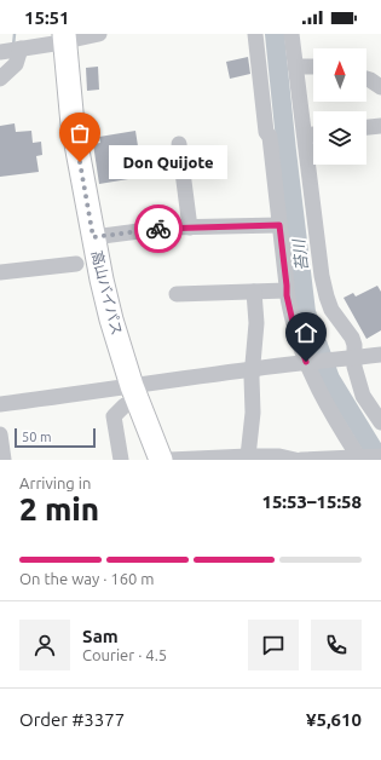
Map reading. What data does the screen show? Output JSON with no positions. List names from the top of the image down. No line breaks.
{"streets":{"highway":["高山バイパス"]},"water":["苔川"],"places":["Don Quijote"],"scale_bar":"50 m","north":"top","page":{"status":"15:51","bubble":"Don Quijote","scale":"50 m","heading":["2 min","Arriving in","15:53–15:58"],"panel":["Sam","Courier · 4.5","Order #3377","¥5,610"],"bar":"On the way · 160 m"}}
